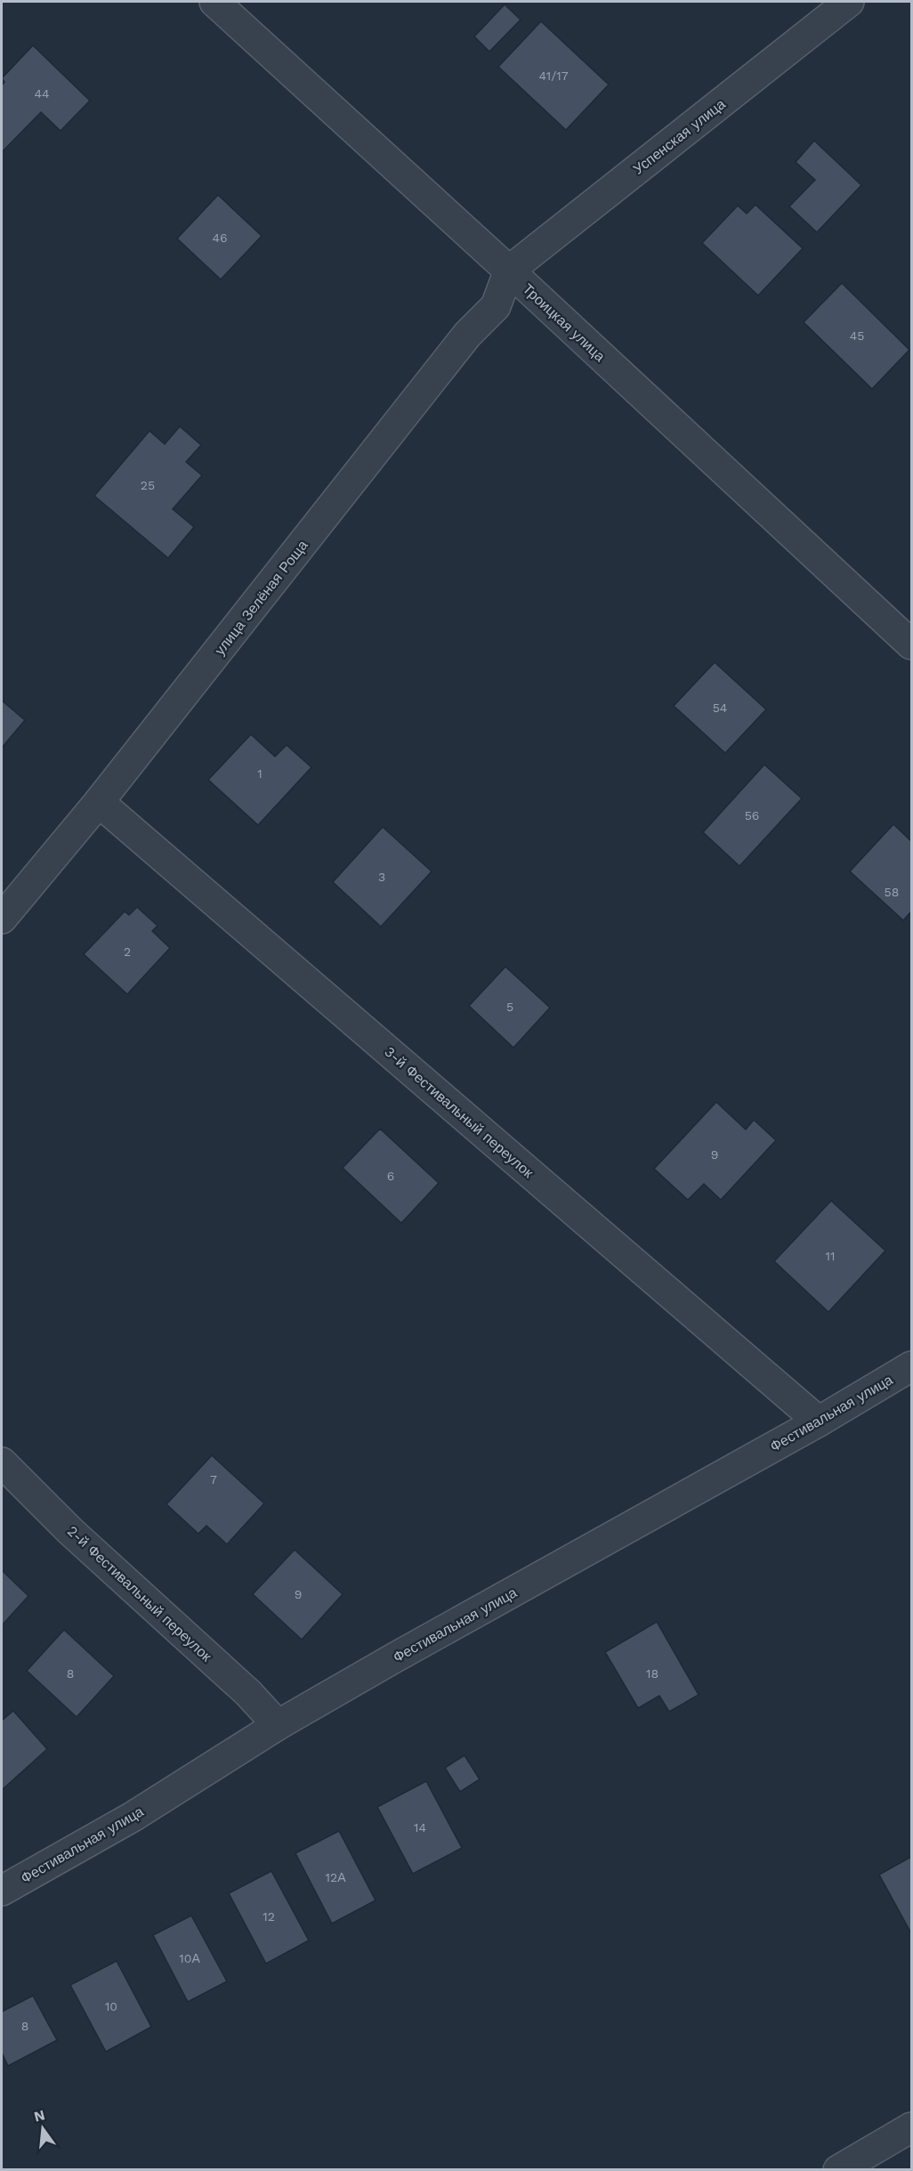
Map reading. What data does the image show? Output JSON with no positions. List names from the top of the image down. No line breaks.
{"streets":{"street":["Успенская улица","Троицкая улица","улица Зелёная Роща","3-й Фестивальный переулок","Фестивальная улица","2-й Фестивальный переулок"]},"crossings":[["Успенская улица","Троицкая улица"],["Успенская улица","улица Зелёная Роща"],["Троицкая улица","улица Зелёная Роща"],["улица Зелёная Роща","3-й Фестивальный переулок"],["3-й Фестивальный переулок","Фестивальная улица"],["Фестивальная улица","2-й Фестивальный переулок"]],"house_numbers":["41/17","44","46","45","25","54","1","56","3","58","2","5","9","6","11","7","9","8","18","14","12А","12","10А","10","8"],"north":"top"}
